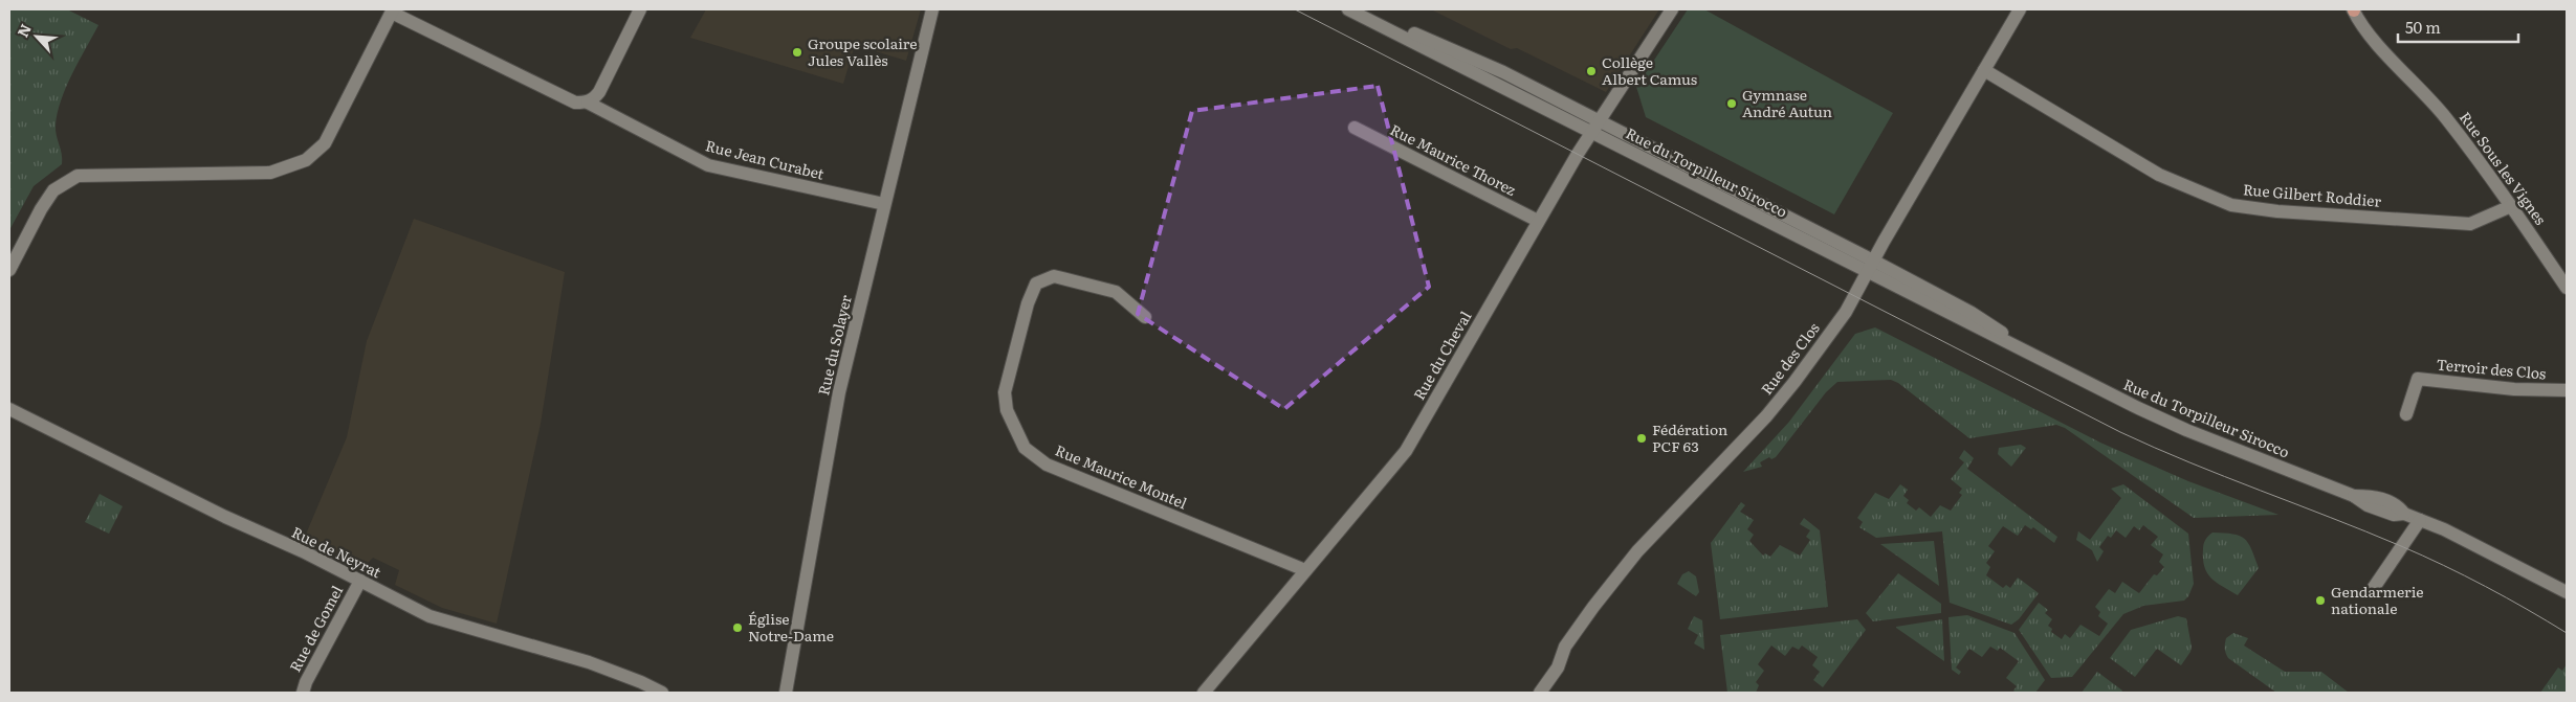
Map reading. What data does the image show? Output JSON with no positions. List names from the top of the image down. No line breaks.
{"streets":{"street":["Rue Jean Curabet","Rue Maurice Thorez","Rue Sous les Vignes","Rue du Torpilleur Sirocco","Rue Gilbert Roddier","Rue du Solayer","Rue du Cheval","Rue des Clos","Terroir des Clos","Rue Maurice Montel","Rue de Neyrat","Rue de Gomel"]},"crossings":[["Rue Jean Curabet","Rue du Solayer"],["Rue Maurice Thorez","Rue du Cheval"],["Rue Sous les Vignes","Rue Gilbert Roddier"],["Rue du Torpilleur Sirocco","Rue du Cheval"],["Rue du Torpilleur Sirocco","Rue des Clos"],["Rue Gilbert Roddier","Rue des Clos"],["Rue du Cheval","Rue Maurice Montel"],["Rue de Neyrat","Rue de Gomel"]],"places":["Groupe scolaire Jules Vallès","Collège Albert Camus","Gymnase André Autun","Fédération PCF 63","Gendarmerie nationale","Église Notre-Dame"],"scale_bar":"50 m","north":"top left"}
